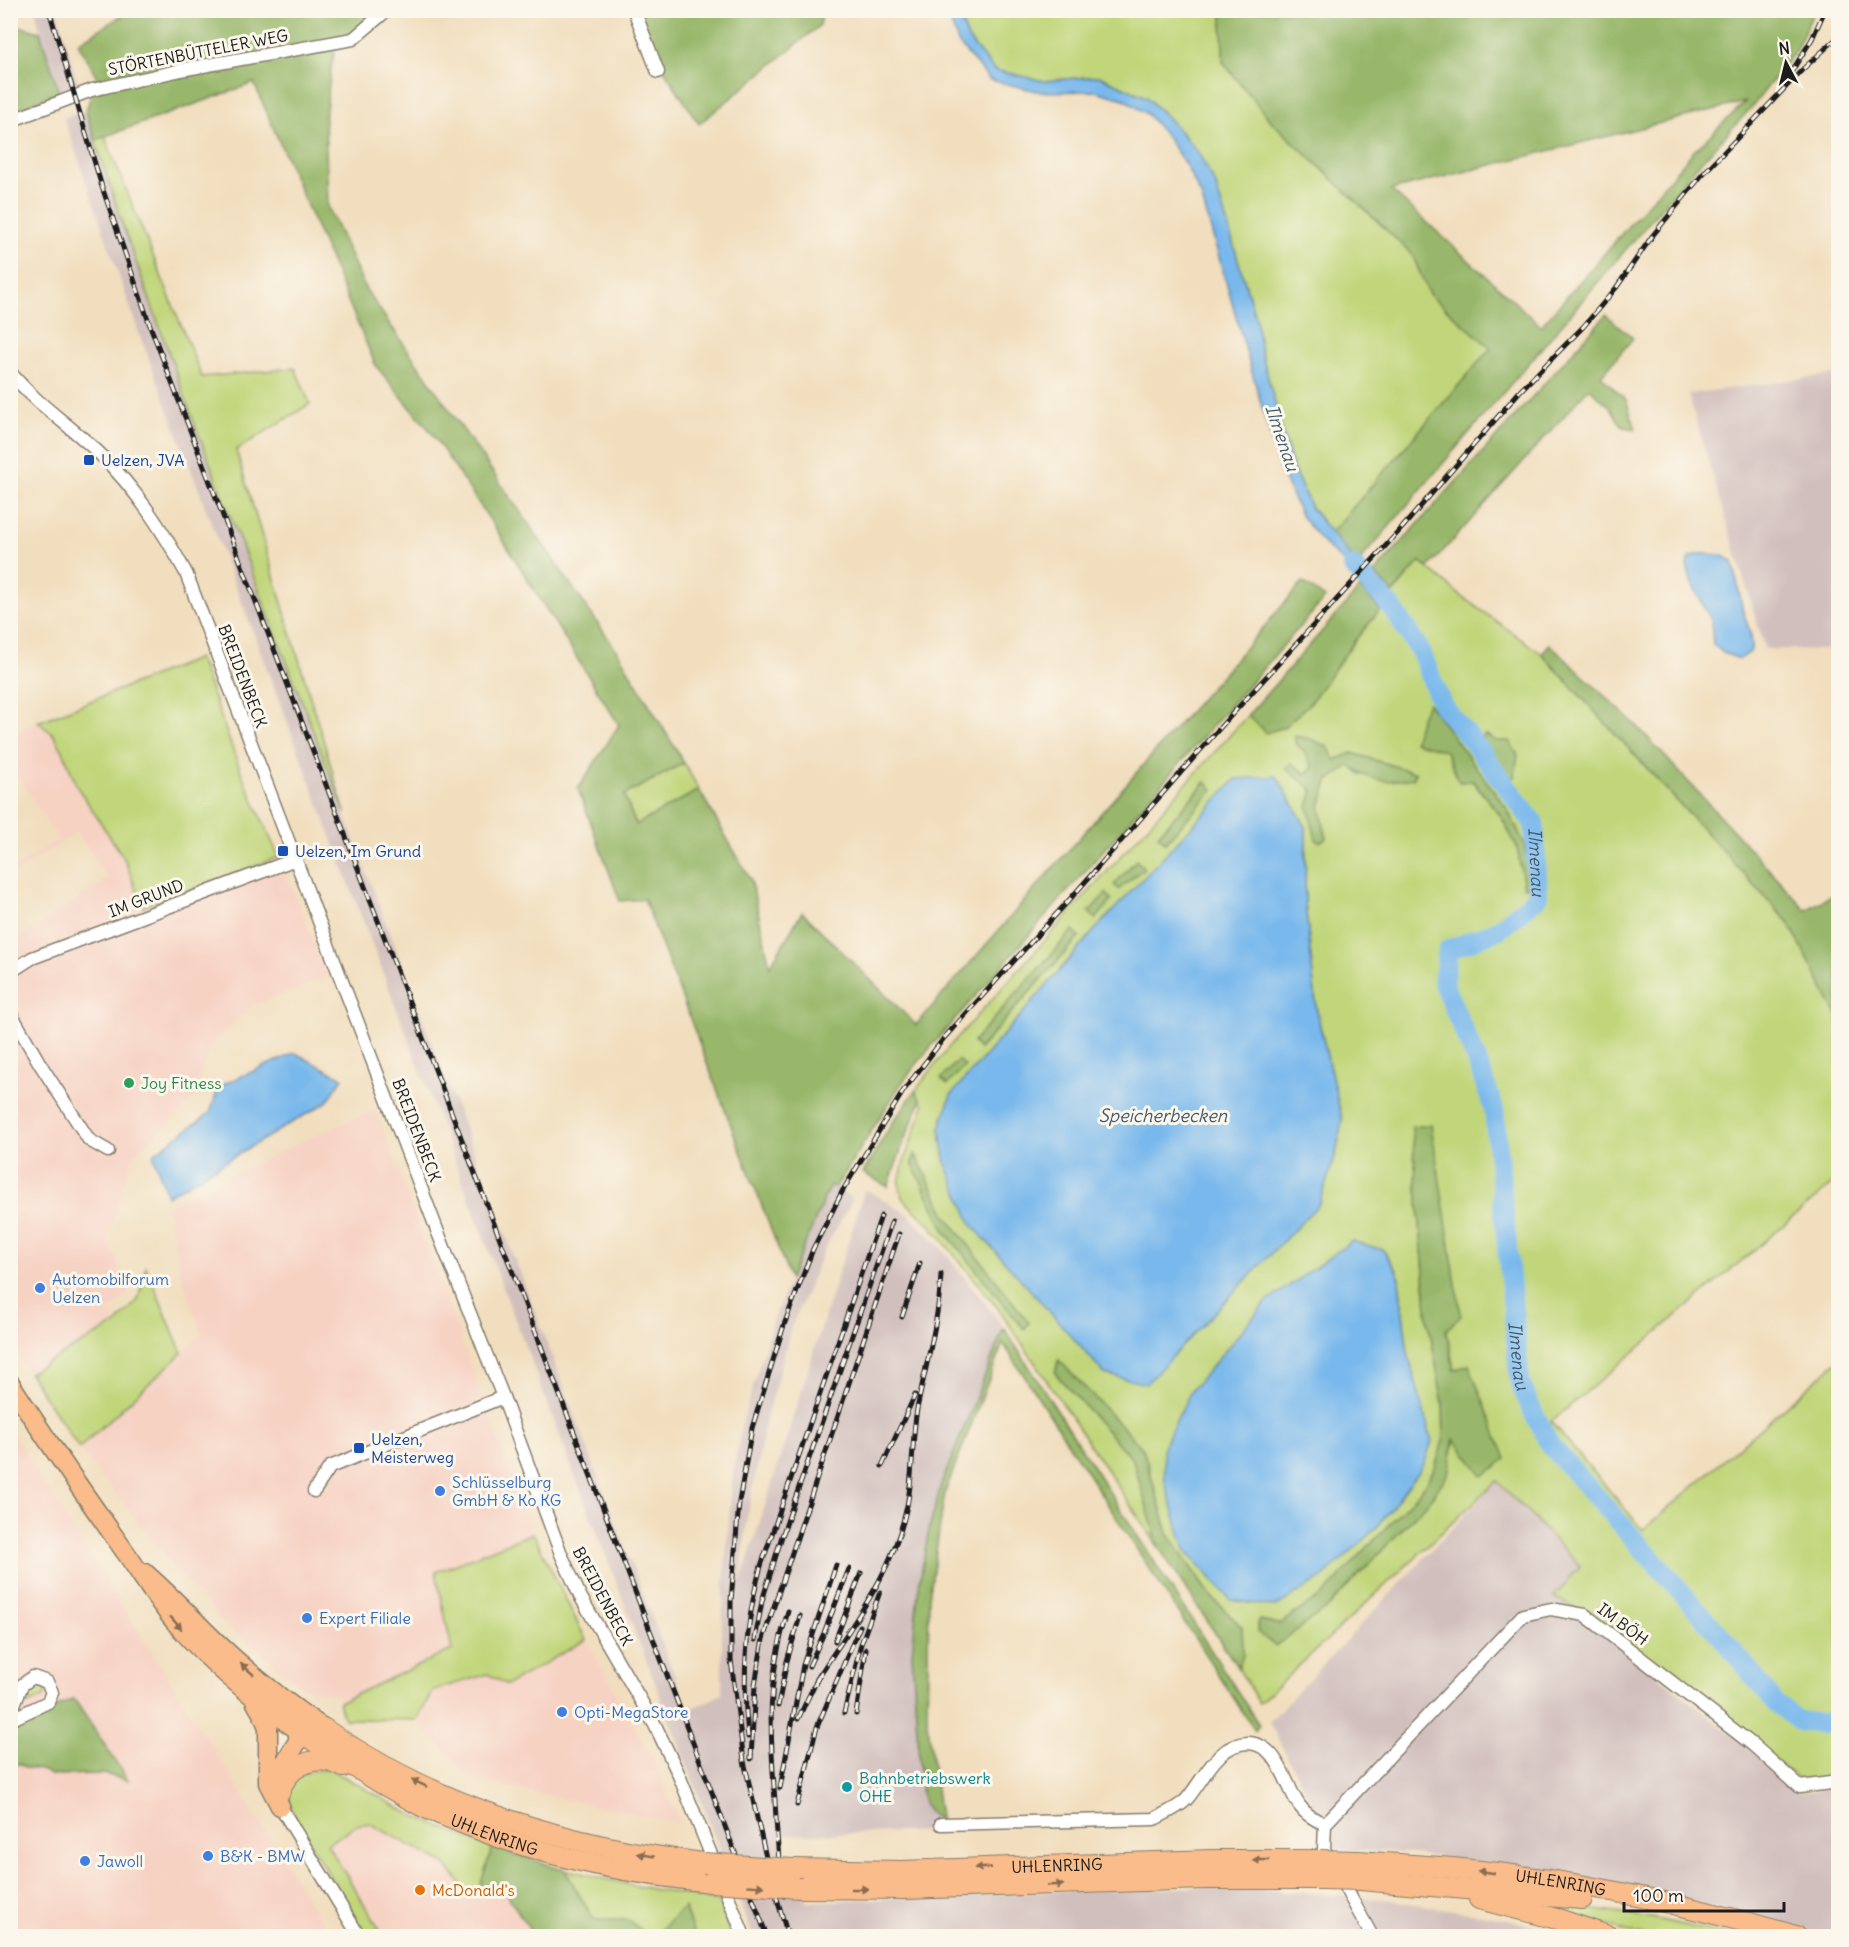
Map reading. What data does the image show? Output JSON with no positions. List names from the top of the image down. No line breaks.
{"streets":{"highway":["UHLENRING"],"street":["STÖRTENBÜTTELER WEG","BREIDENBECK","IM GRUND","IM BÖH"]},"crossings":[["BREIDENBECK","IM GRUND"]],"water":["Ilmenau","Speicherbecken"],"places":{"transit":["Uelzen, JVA","Uelzen, Im Grund","Uelzen, Meisterweg"],"other":["Joy Fitness","Automobilforum Uelzen","Schlüsselburg GmbH & Ko KG","Expert Filiale","Opti-MegaStore","Bahnbetriebswerk OHE","B&K - BMW","Jawoll","McDonald's"]},"scale_bar":"100 m","north":"top"}
